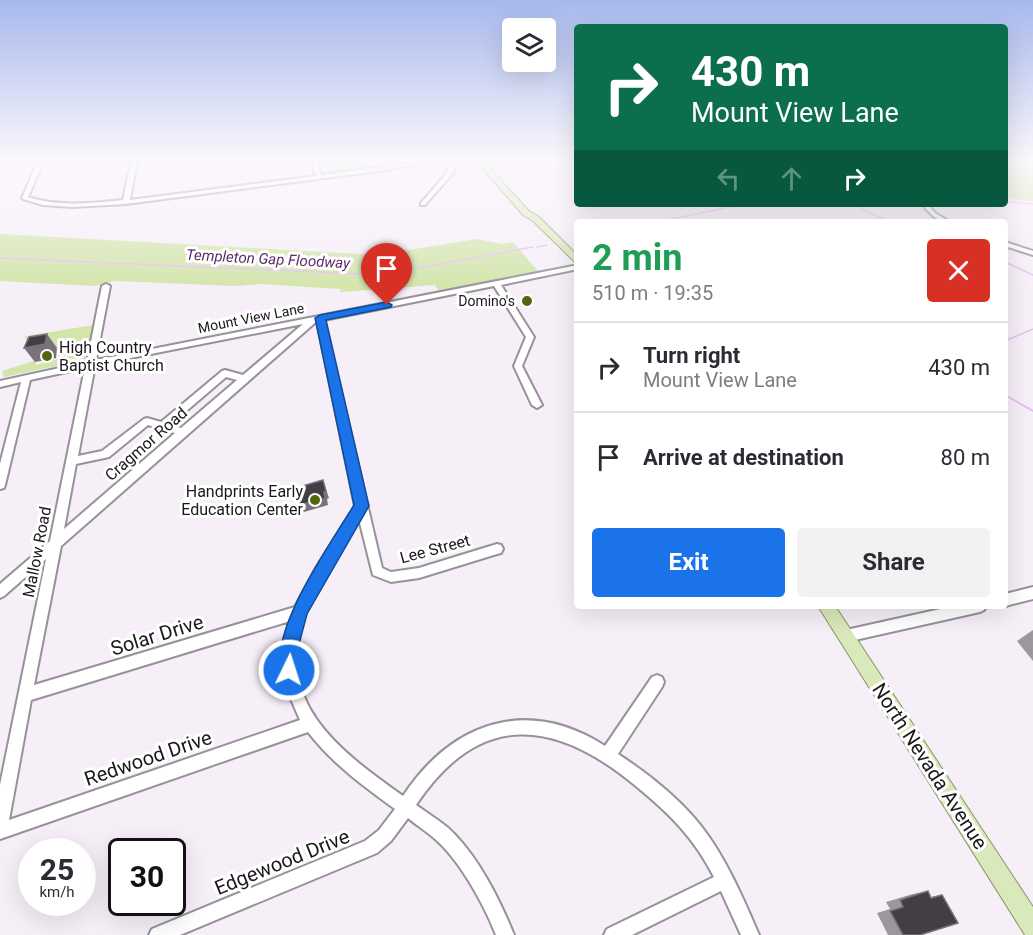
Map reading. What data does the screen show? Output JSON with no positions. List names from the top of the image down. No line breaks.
{"streets":{"main road":["North Nevada Avenue"],"street":["Mount View Lane","Cragmor Road","Lee Street","Mallow Road","Solar Drive","Redwood Drive","Edgewood Drive"]},"crossings":[["Mount View Lane","Cragmor Road"],["Mount View Lane","Mallow Road"],["Cragmor Road","Mallow Road"],["Mallow Road","Solar Drive"]],"water":["Templeton Gap Floodway"],"places":["Domino's","High Country Baptist Church","Handprints Early Education Center"],"page":{"turn":["430 m","Mount View Lane"],"heading":["2 min","510 m · 19:35"],"list":[{"name":"Turn right","note":"Mount View Lane","value":"430 m"},{"name":"Arrive at destination","value":"80 m"}],"buttons":["Exit","Share"],"speed":"25 km/h","limit":"30"}}
